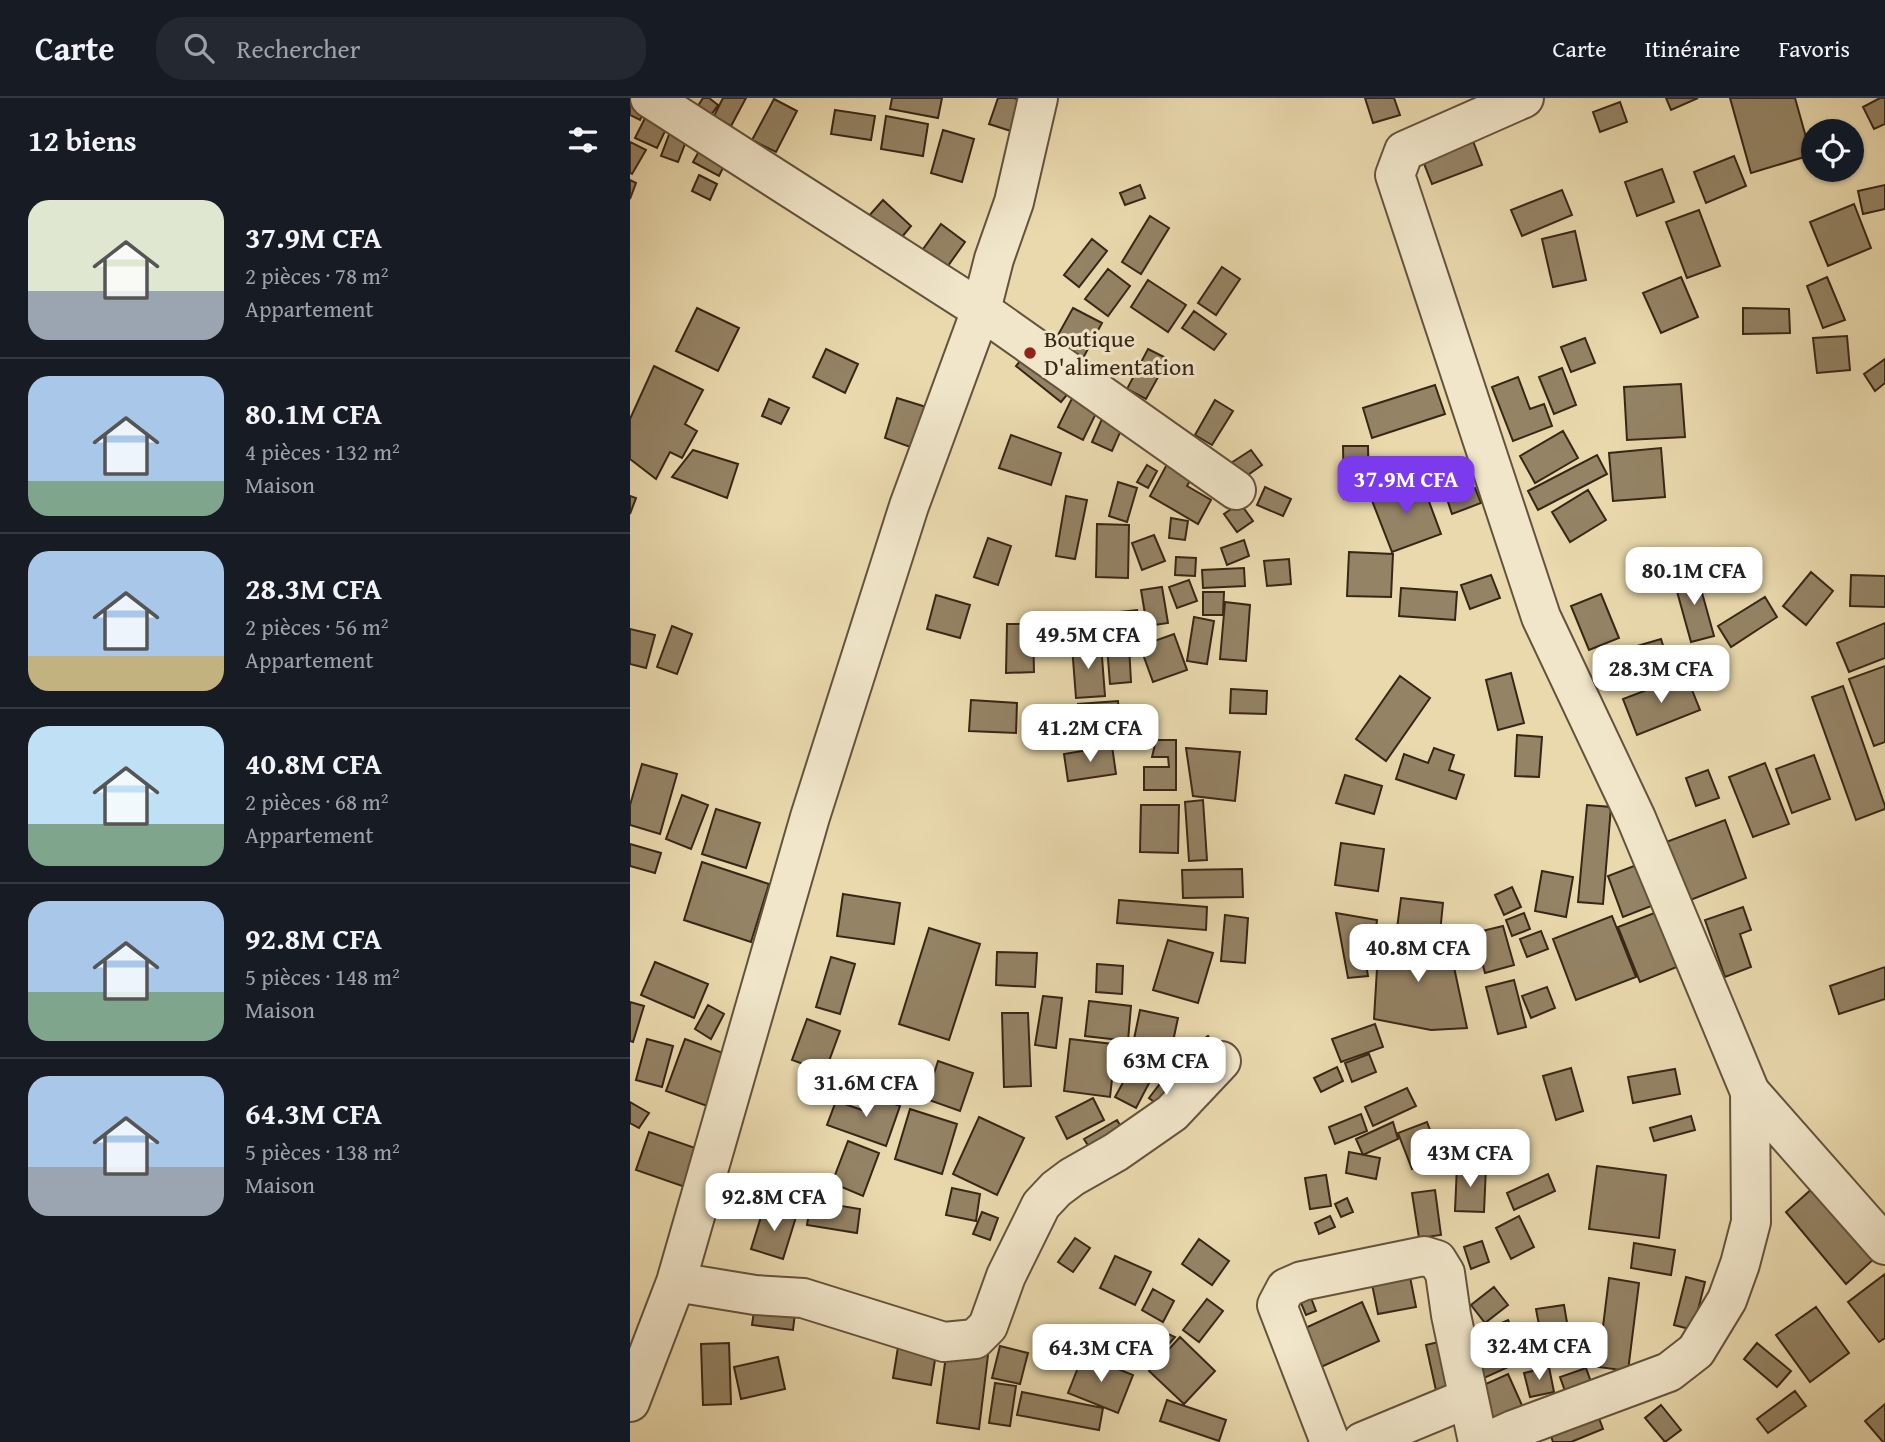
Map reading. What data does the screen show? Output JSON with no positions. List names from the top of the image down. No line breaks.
{"places":["Boutique D'alimentation"],"page":{"header":"Carte","search":"Rechercher","nav":["Carte","Itinéraire","Favoris"],"heading":"12 biens","list":[{"name":"37.9M CFA","note":"2 pièces · 78 m² · Appartement"},{"name":"80.1M CFA","note":"4 pièces · 132 m² · Maison"},{"name":"28.3M CFA","note":"2 pièces · 56 m² · Appartement"},{"name":"40.8M CFA","note":"2 pièces · 68 m² · Appartement"},{"name":"92.8M CFA","note":"5 pièces · 148 m² · Maison"},{"name":"64.3M CFA","note":"5 pièces · 138 m² · Maison"}],"price":["37.9M CFA","80.1M CFA","49.5M CFA","28.3M CFA","41.2M CFA","40.8M CFA","63M CFA","31.6M CFA","43M CFA","92.8M CFA","32.4M CFA","64.3M CFA"]}}
